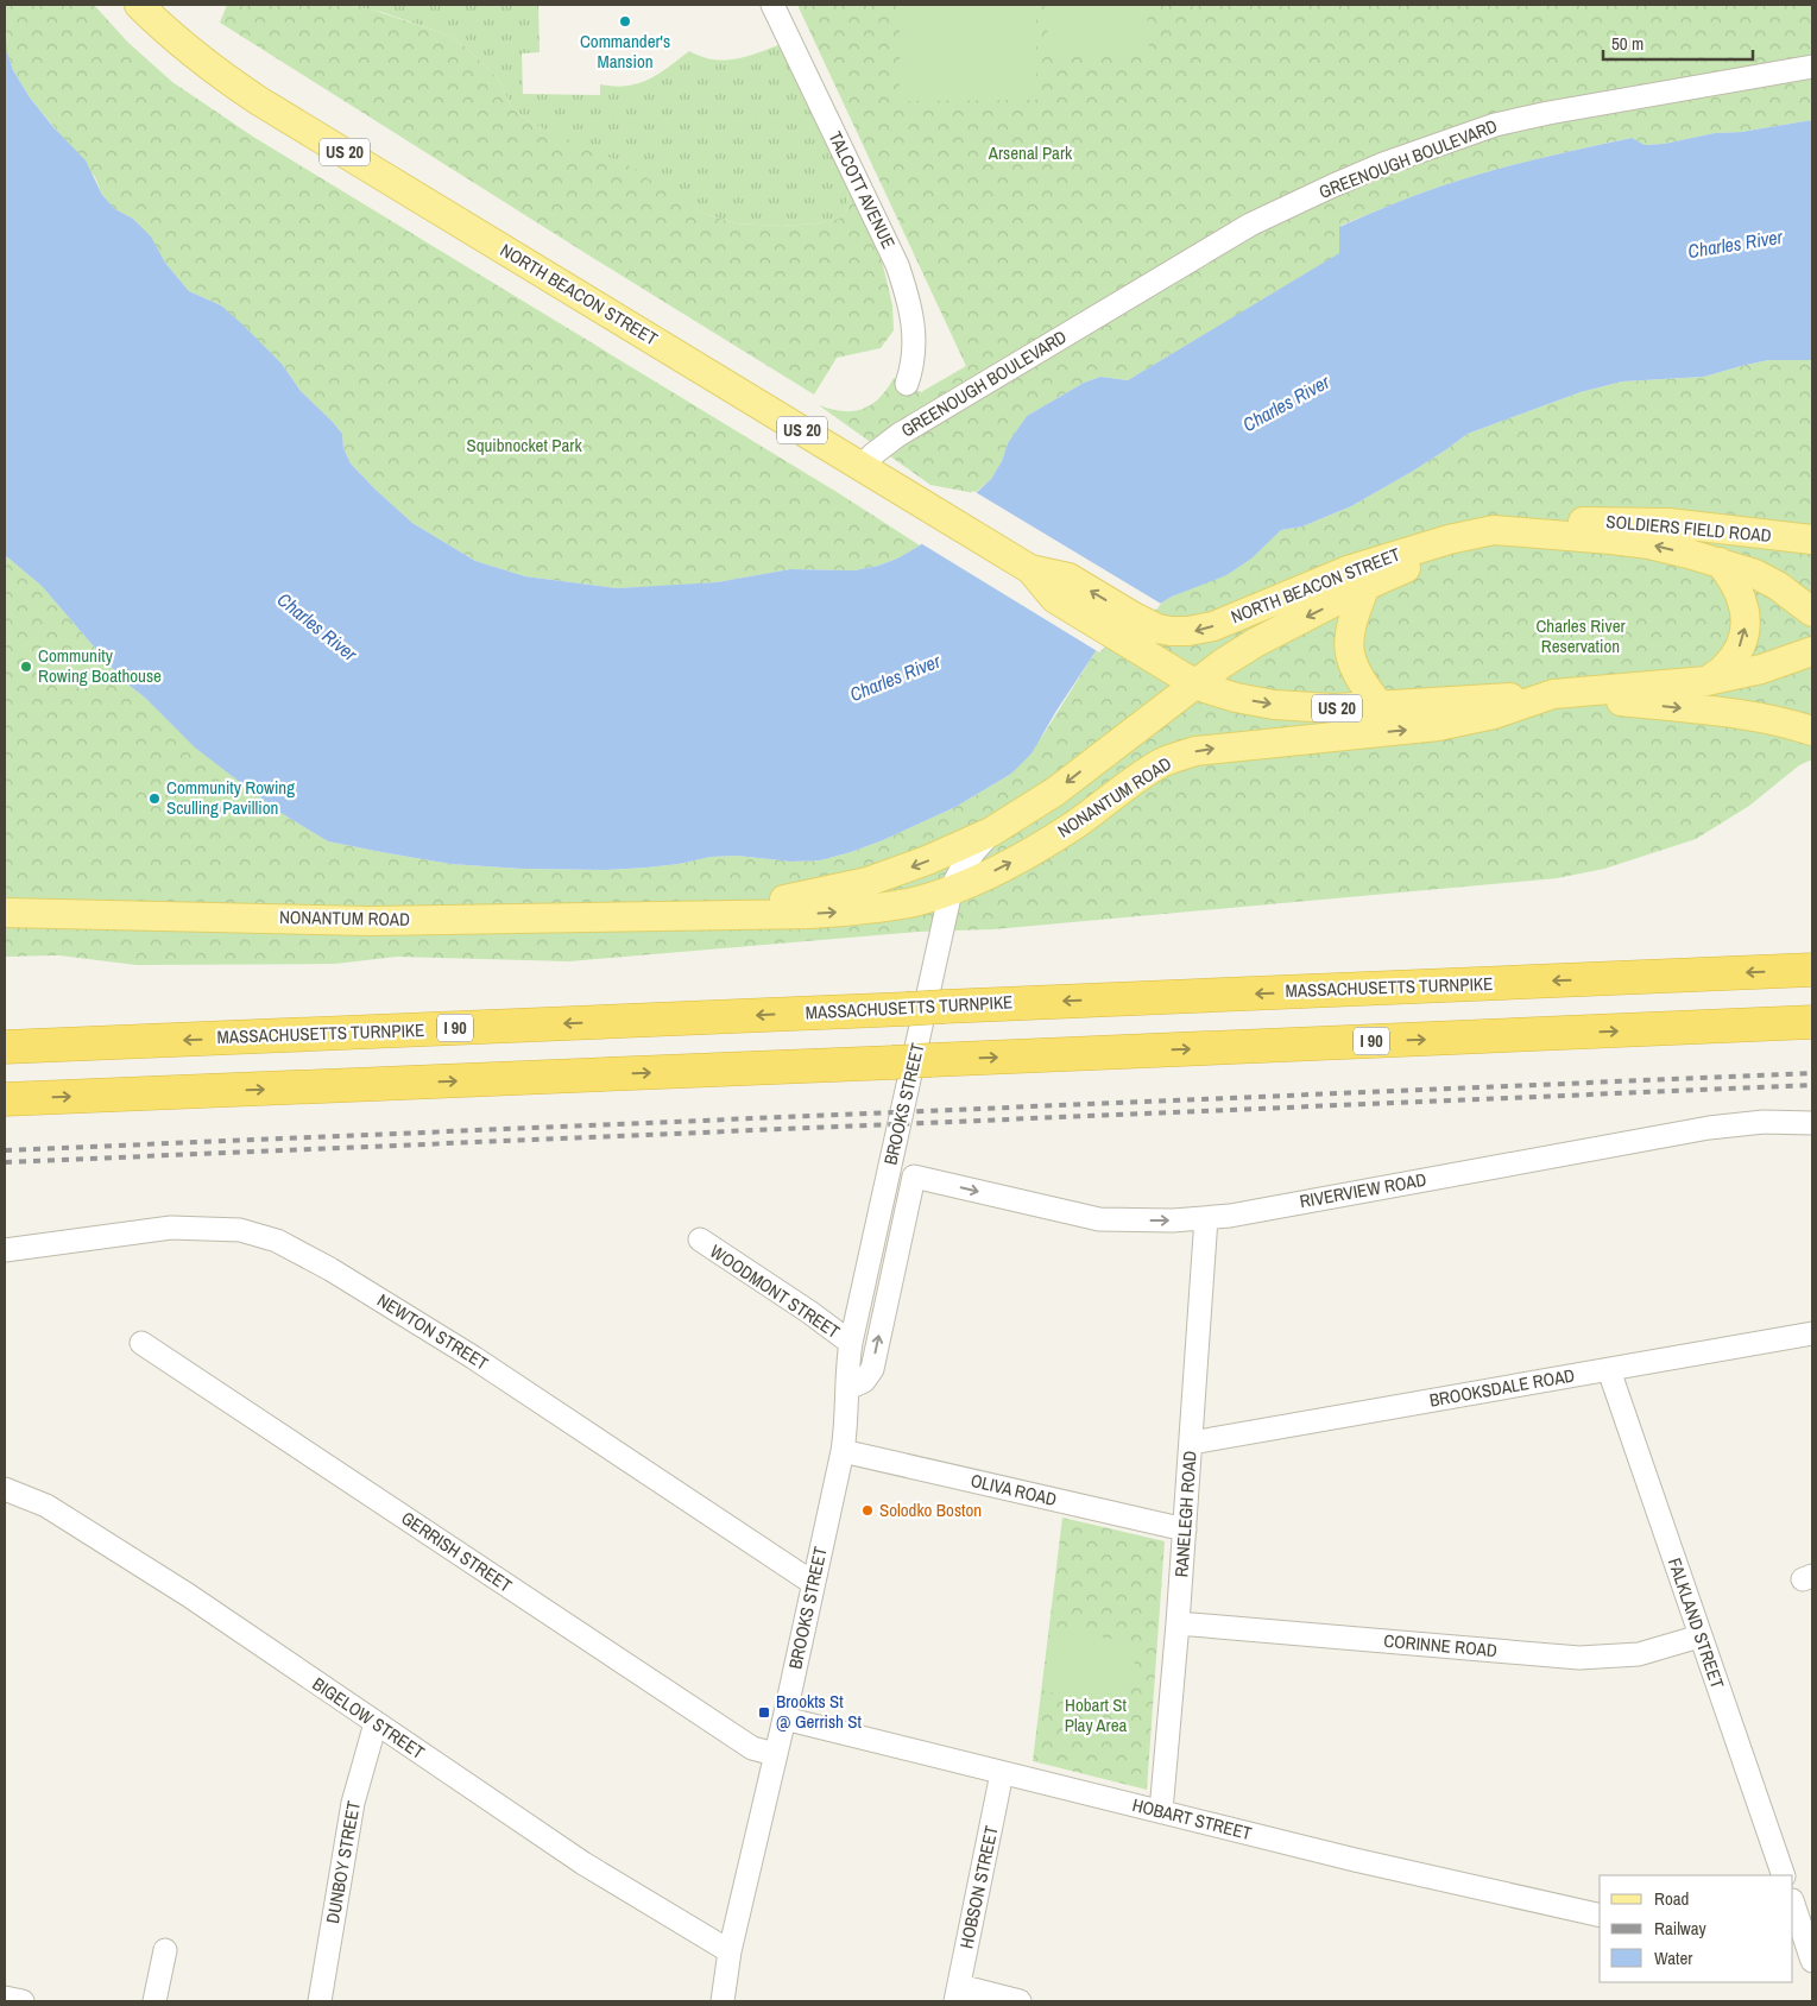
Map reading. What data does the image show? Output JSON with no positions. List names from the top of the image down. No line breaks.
{"streets":{"highway":["MASSACHUSETTS TURNPIKE","I 90"],"main road":["US 20","NORTH BEACON STREET","SOLDIERS FIELD ROAD","NONANTUM ROAD"],"street":["GREENOUGH BOULEVARD","TALCOTT AVENUE","BROOKS STREET","RIVERVIEW ROAD","WOODMONT STREET","NEWTON STREET","BROOKSDALE ROAD","OLIVA ROAD","RANELEGH ROAD","GERRISH STREET","FALKLAND STREET","CORINNE ROAD","BIGELOW STREET","HOBART STREET","DUNBOY STREET","HOBSON STREET"]},"crossings":[["GREENOUGH BOULEVARD","NORTH BEACON STREET"],["NORTH BEACON STREET","SOLDIERS FIELD ROAD"],["NORTH BEACON STREET","NONANTUM ROAD"],["SOLDIERS FIELD ROAD","NONANTUM ROAD"],["NONANTUM ROAD","BROOKS STREET"],["BROOKS STREET","RIVERVIEW ROAD"],["BROOKS STREET","WOODMONT STREET"],["BROOKS STREET","NEWTON STREET"],["BROOKS STREET","OLIVA ROAD"],["BROOKS STREET","GERRISH STREET"],["BROOKS STREET","BIGELOW STREET"],["BROOKS STREET","HOBART STREET"],["RIVERVIEW ROAD","RANELEGH ROAD"],["BROOKSDALE ROAD","RANELEGH ROAD"],["BROOKSDALE ROAD","FALKLAND STREET"],["OLIVA ROAD","RANELEGH ROAD"],["RANELEGH ROAD","CORINNE ROAD"],["RANELEGH ROAD","HOBART STREET"],["FALKLAND STREET","CORINNE ROAD"],["BIGELOW STREET","DUNBOY STREET"],["HOBART STREET","HOBSON STREET"]],"water":["Charles River"],"parks":["Arsenal Park","Squibnocket Park","Charles River Reservation","Hobart St Play Area"],"places":{"other":["Commander's Mansion","Community Rowing Boathouse","Community Rowing Sculling Pavillion","Solodko Boston"],"transit":["Brookts St @ Gerrish St"]},"legend":["Road","Railway","Water"],"scale_bar":"50 m"}
